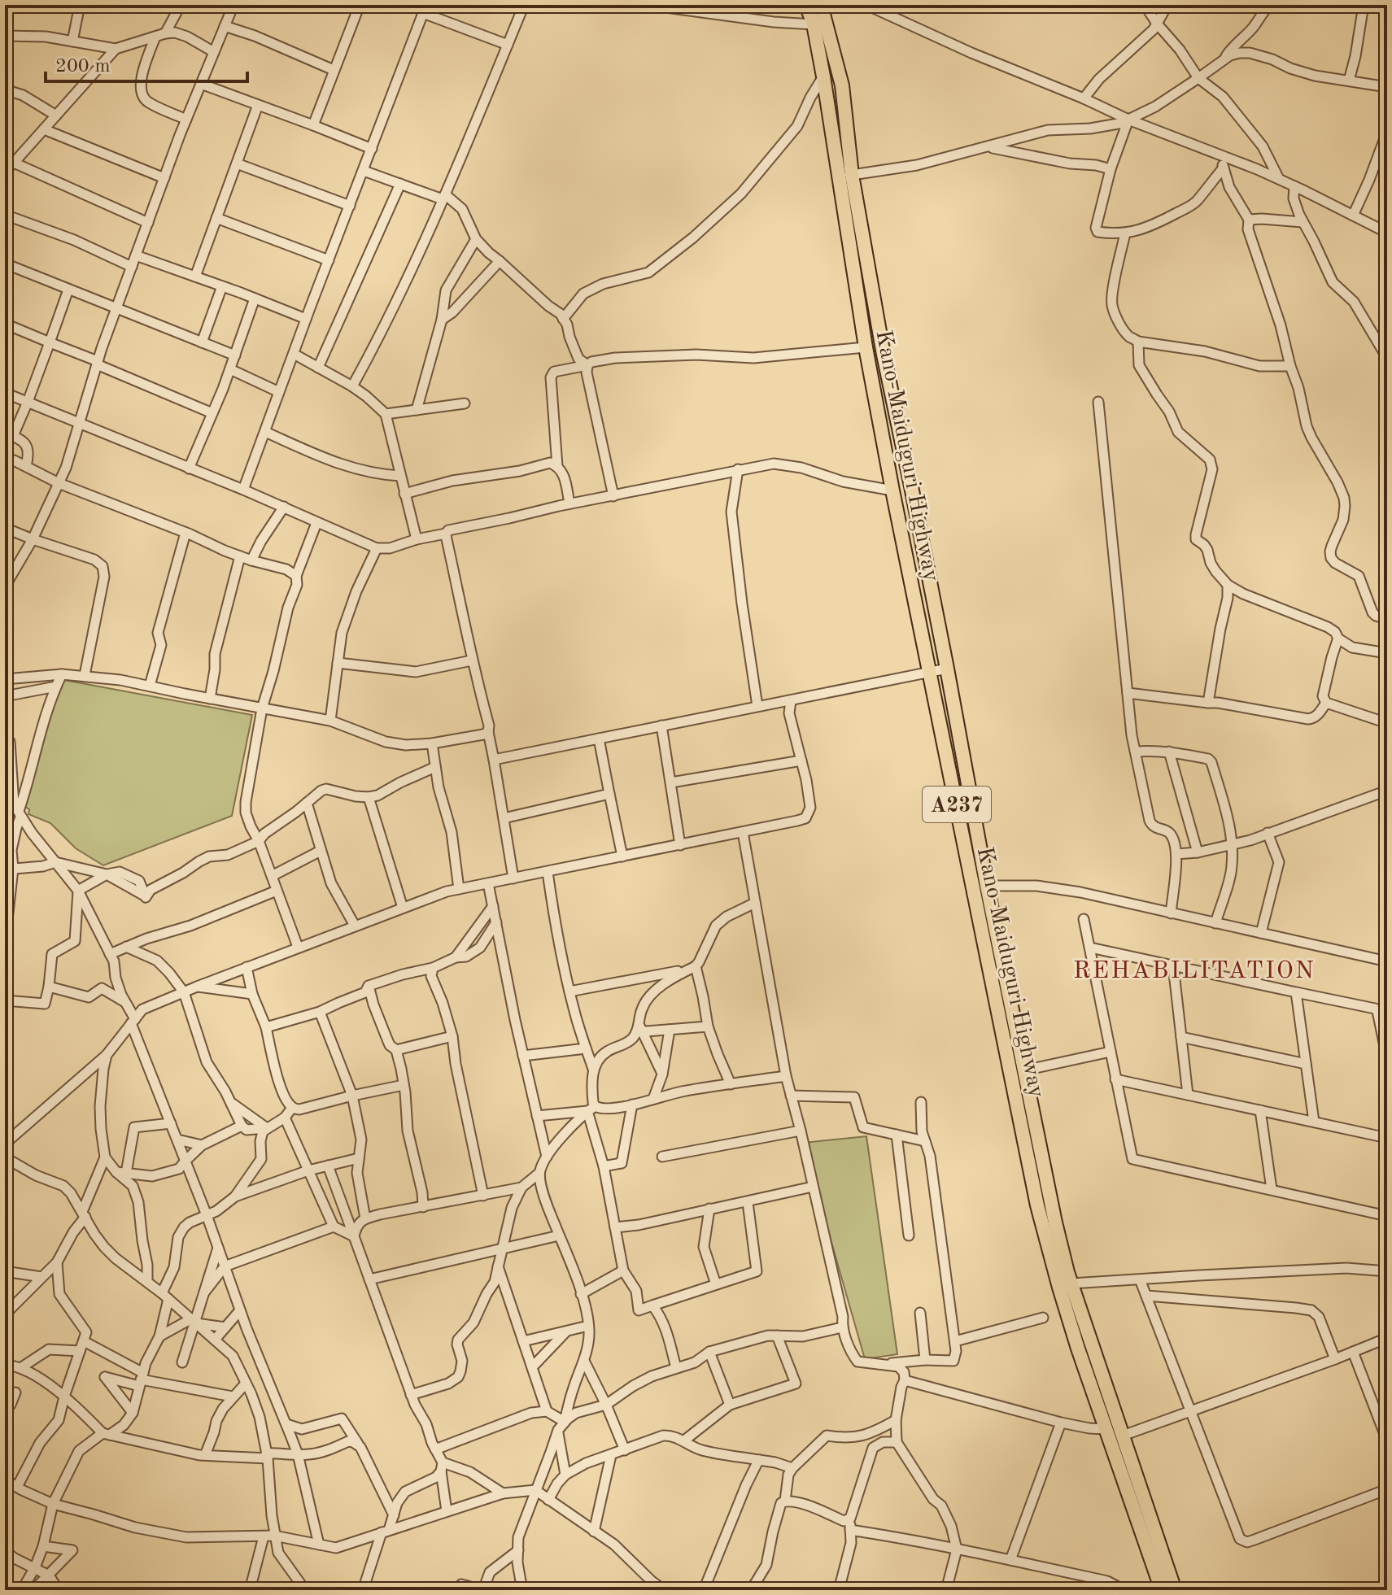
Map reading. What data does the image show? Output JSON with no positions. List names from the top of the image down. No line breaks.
{"streets":{"highway":["Kano-Maiduguri Highway","A237"]},"districts":["REHABILITATION"],"scale_bar":"200 m"}
